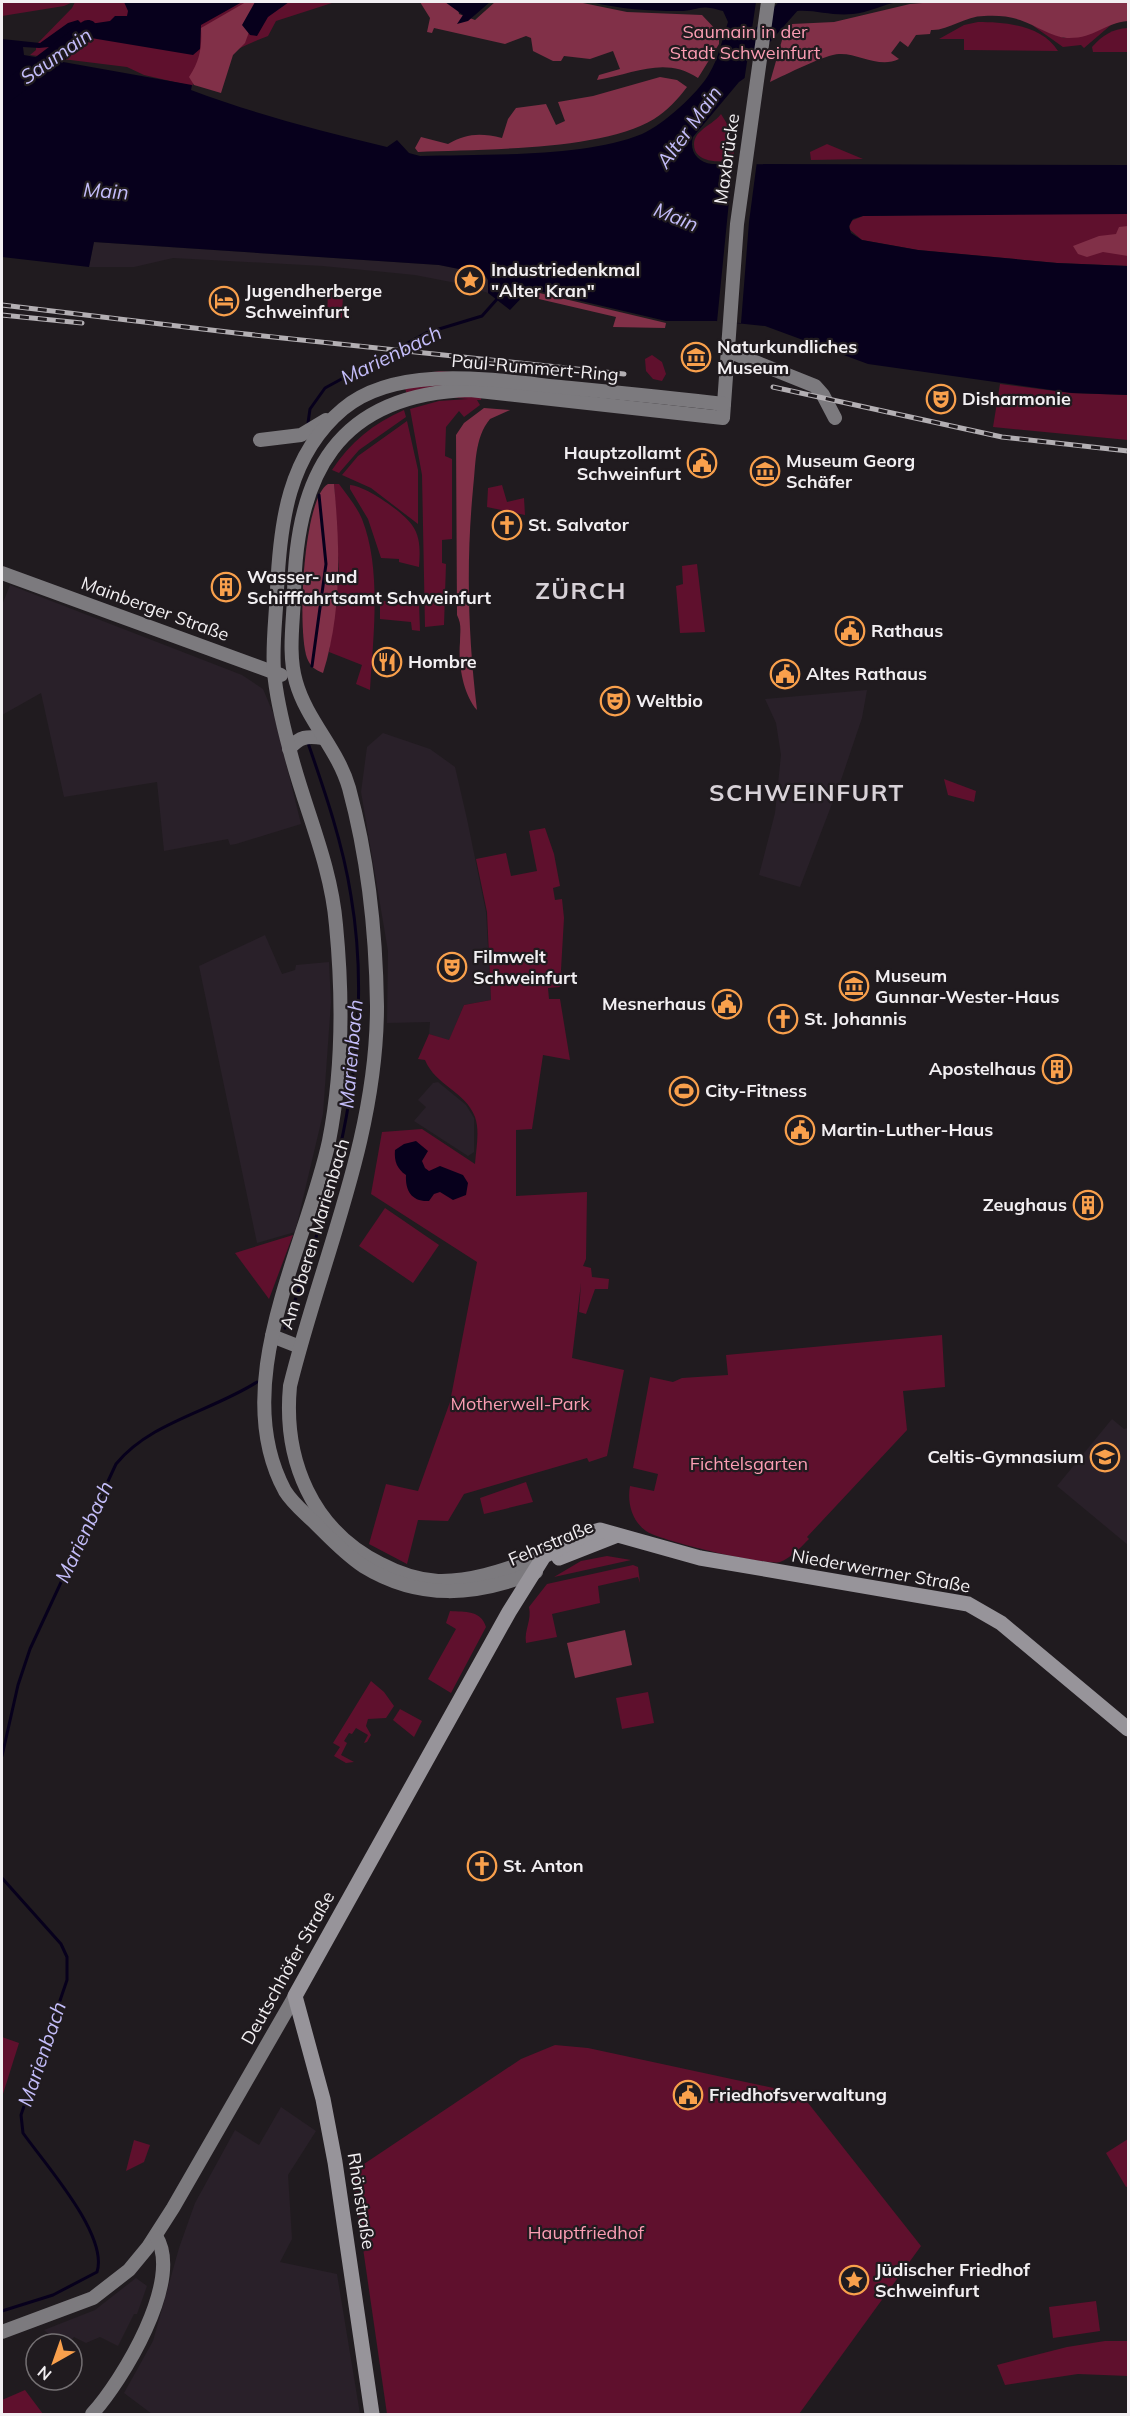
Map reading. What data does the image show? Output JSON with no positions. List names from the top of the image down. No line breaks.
{"streets":{"main road":["Maxbrücke","Paul-Rummert-Ring","Mainberger Straße","Am Oberen Marienbach","Fehrstraße","Niederwerrner Straße","Deutschhöfer Straße","Rhönstraße"]},"crossings":[["Maxbrücke","Paul-Rummert-Ring"],["Paul-Rummert-Ring","Mainberger Straße"],["Paul-Rummert-Ring","Am Oberen Marienbach"],["Mainberger Straße","Am Oberen Marienbach"],["Am Oberen Marienbach","Fehrstraße"],["Fehrstraße","Niederwerrner Straße"],["Fehrstraße","Deutschhöfer Straße"],["Deutschhöfer Straße","Rhönstraße"]],"districts":["ZÜRCH","SCHWEINFURT"],"water":["Saumain","Alter Main","Main","Marienbach"],"parks":["Saumain in der Stadt Schweinfurt","Motherwell-Park","Fichtelsgarten","Hauptfriedhof"],"places":{"place":["Industriedenkmal \"Alter Kran\"","Jüdischer Friedhof Schweinfurt"],"hotel":["Jugendherberge Schweinfurt"],"museum":["Naturkundliches Museum","Museum Georg Schäfer","Museum Gunnar-Wester-Haus"],"theatre":["Disharmonie","Weltbio","Filmwelt Schweinfurt"],"public building":["Hauptzollamt Schweinfurt","Rathaus","Altes Rathaus","Mesnerhaus","Martin-Luther-Haus","Friedhofsverwaltung"],"church":["St. Salvator","St. Johannis","St. Anton"],"building":["Wasser- und Schifffahrtsamt Schweinfurt","Apostelhaus","Zeughaus"],"restaurant":["Hombre"],"sports":["City-Fitness"],"school or university":["Celtis-Gymnasium"]},"north":"bottom left"}
